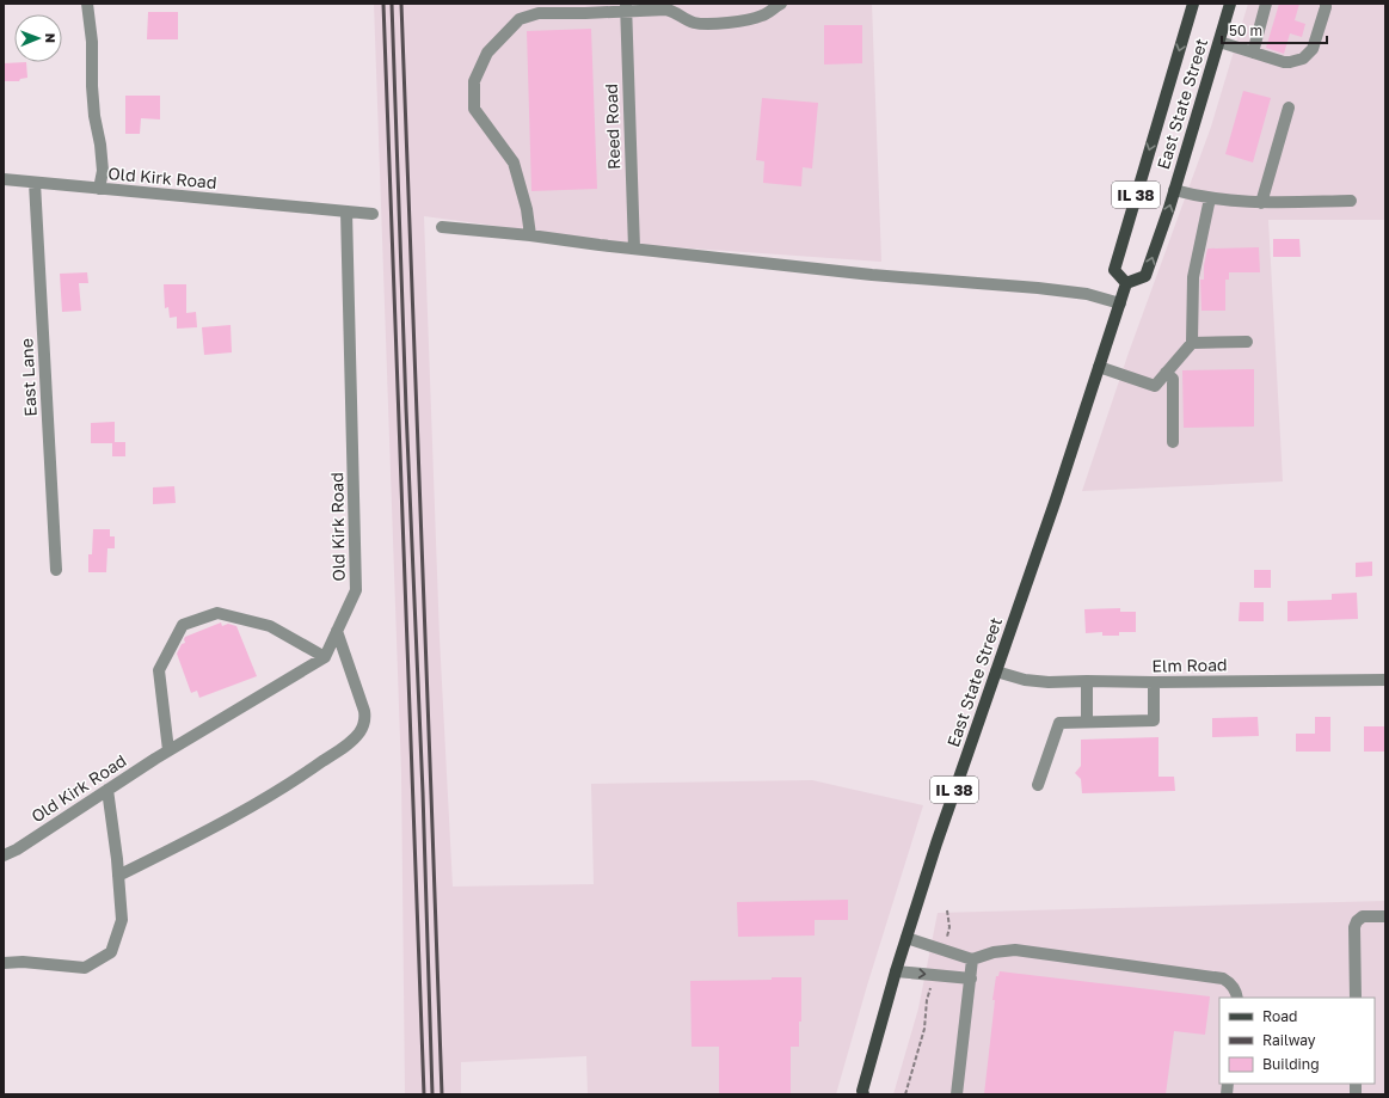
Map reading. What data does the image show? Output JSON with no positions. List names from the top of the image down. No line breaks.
{"streets":{"main road":["East State Street","IL 38"],"street":["Reed Road","Old Kirk Road","East Lane","Elm Road"]},"crossings":[["East State Street","Elm Road"],["Old Kirk Road","East Lane"]],"legend":["Road","Railway","Building"],"scale_bar":"50 m","north":"right"}
